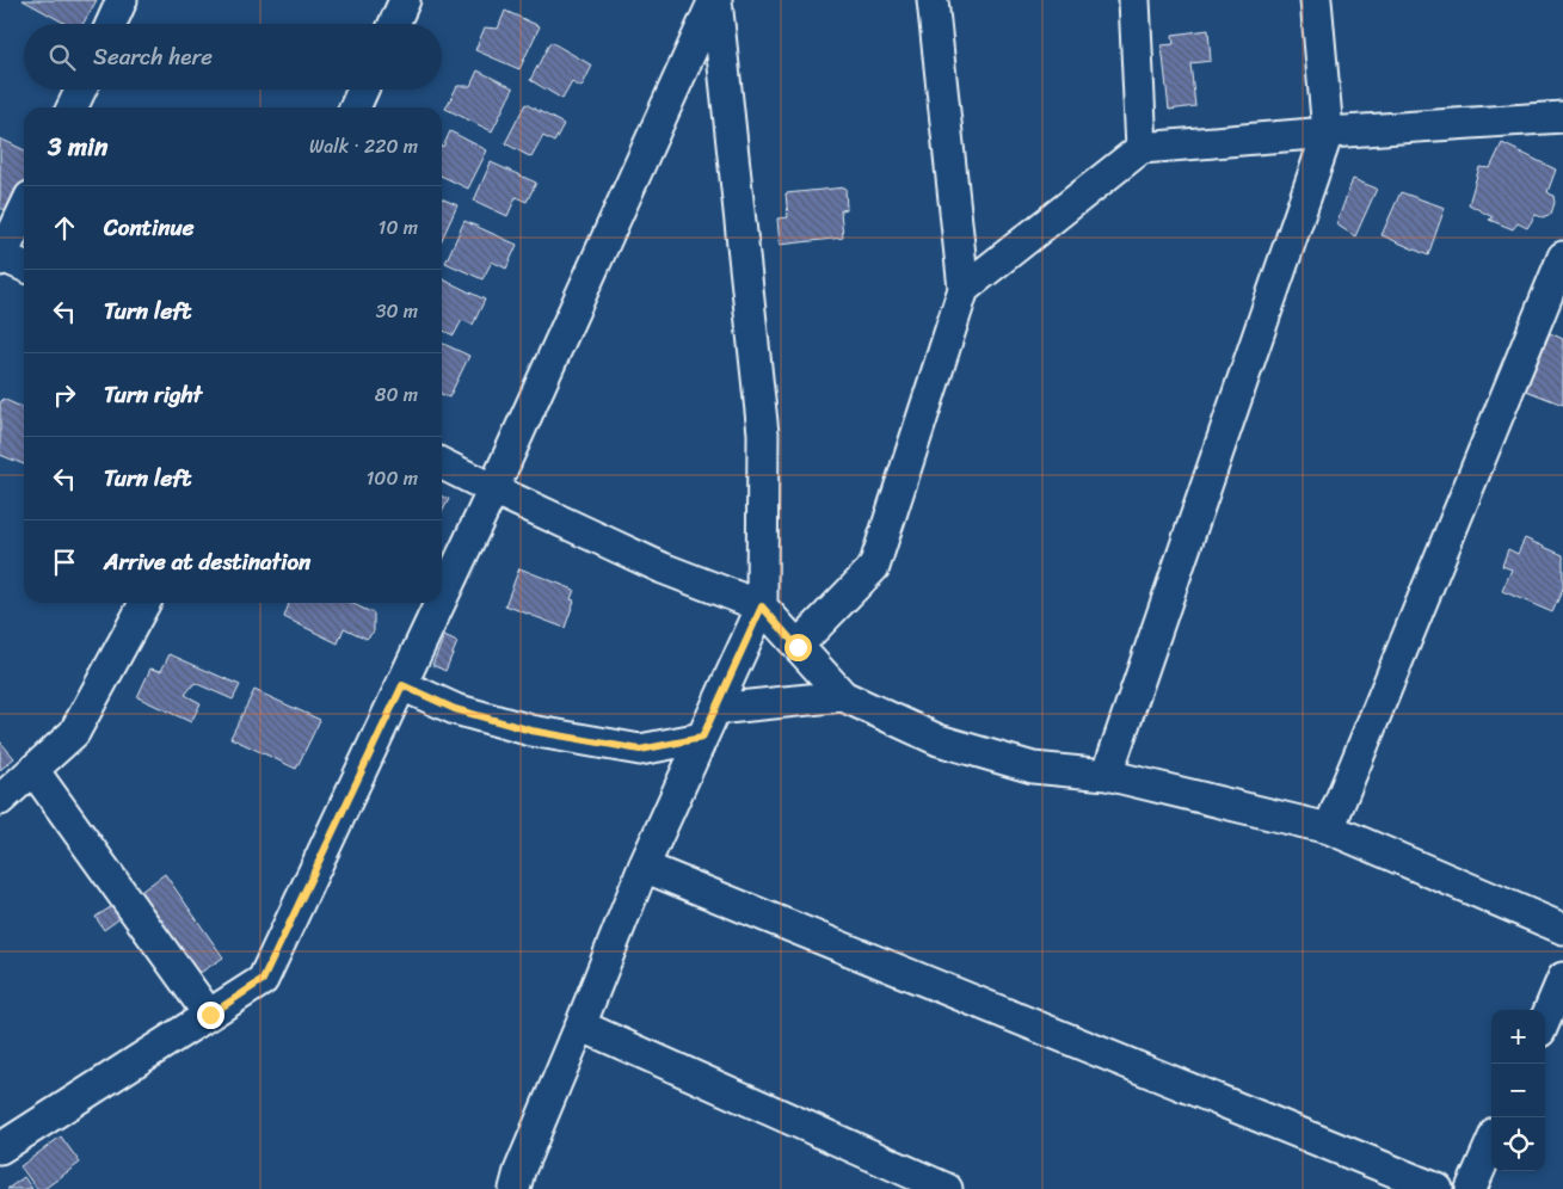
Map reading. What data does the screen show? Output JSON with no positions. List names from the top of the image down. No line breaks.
{"page":{"search":"Search here","heading":["3 min","Walk · 220 m"],"list":[["Continue","10 m"],["Turn left","30 m"],["Turn right","80 m"],["Turn left","100 m"],"Arrive at destination"],"map_buttons":["+","−"]}}
